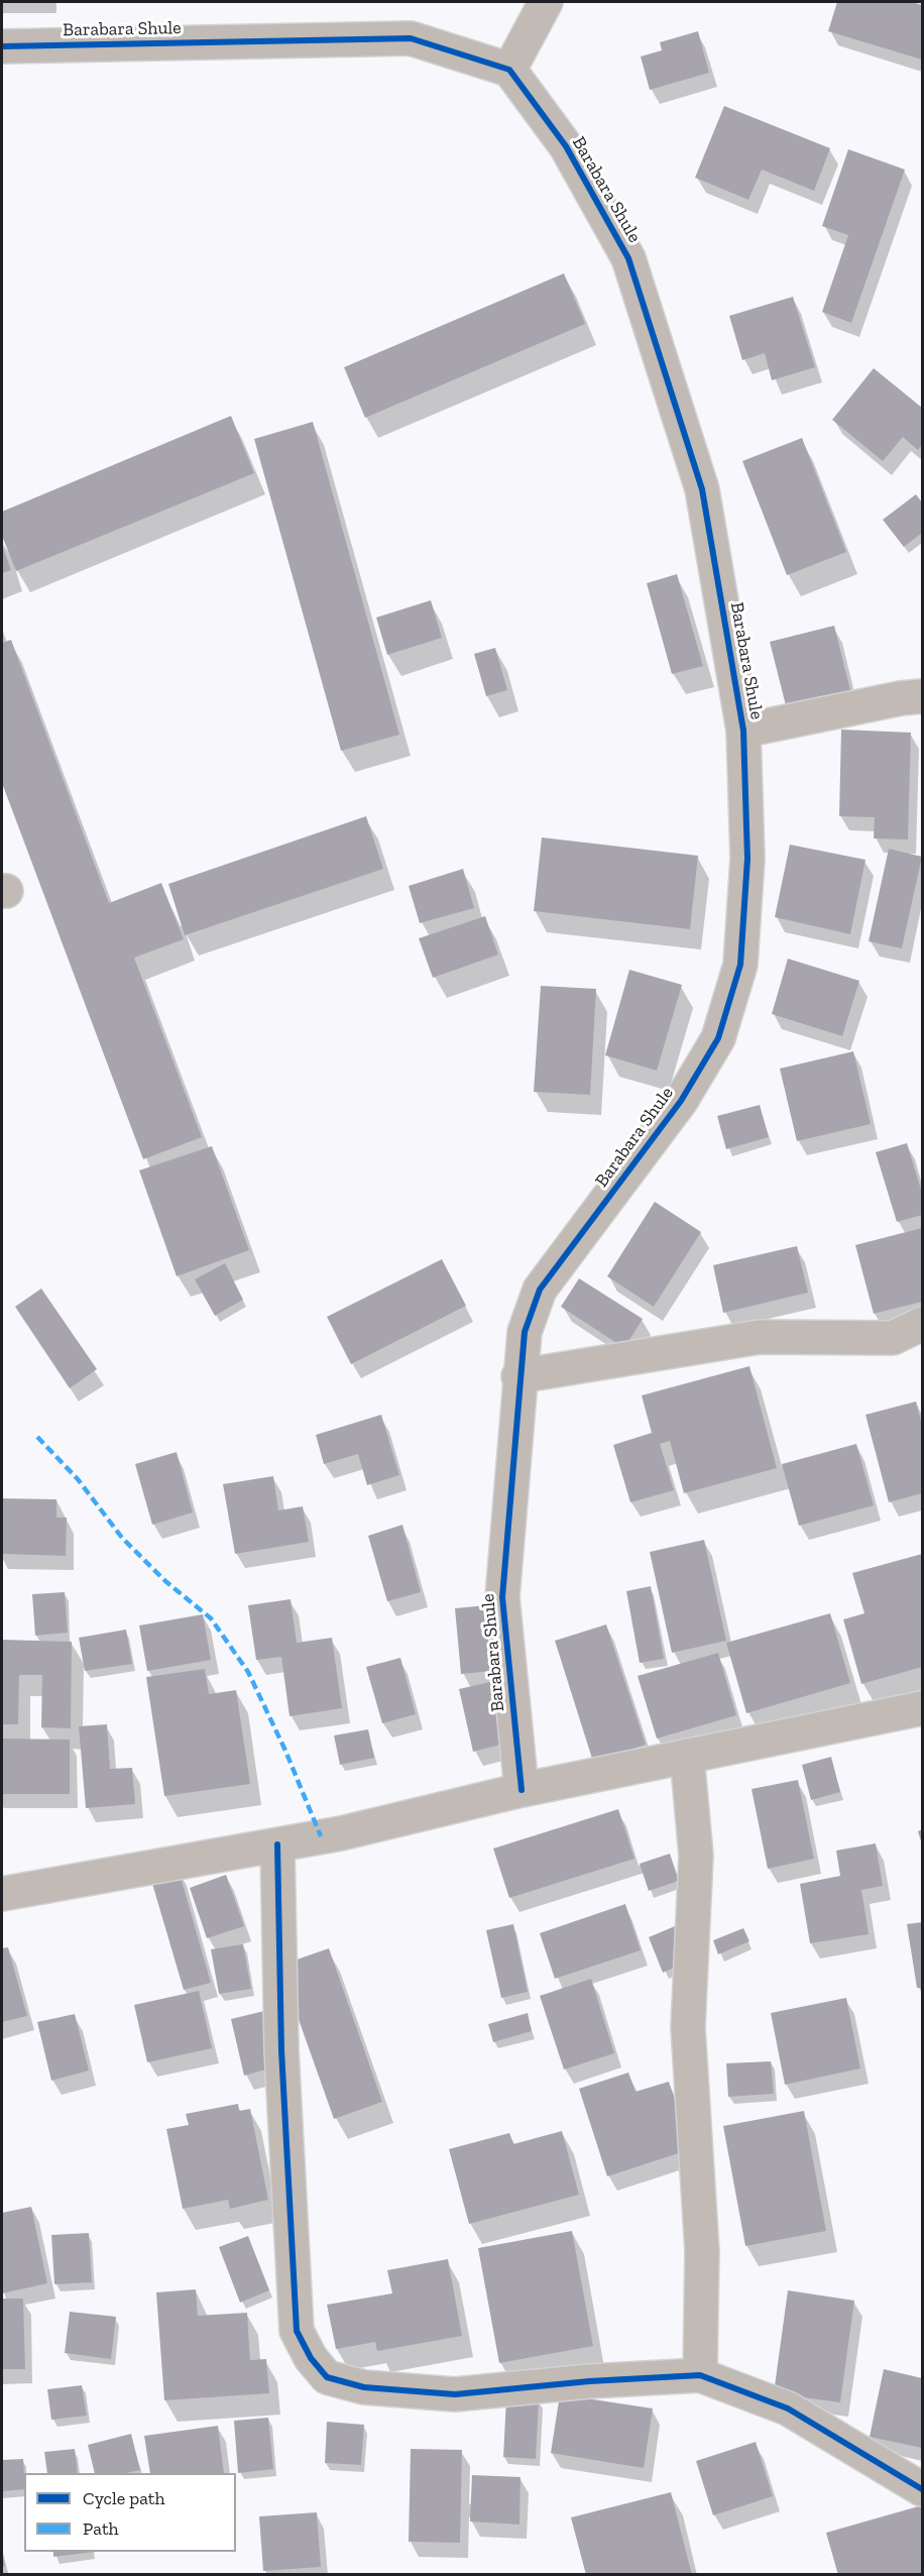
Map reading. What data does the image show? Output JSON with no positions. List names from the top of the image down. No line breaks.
{"streets":{"street":["Barabara Shule"]},"legend":["Cycle path","Path"]}
